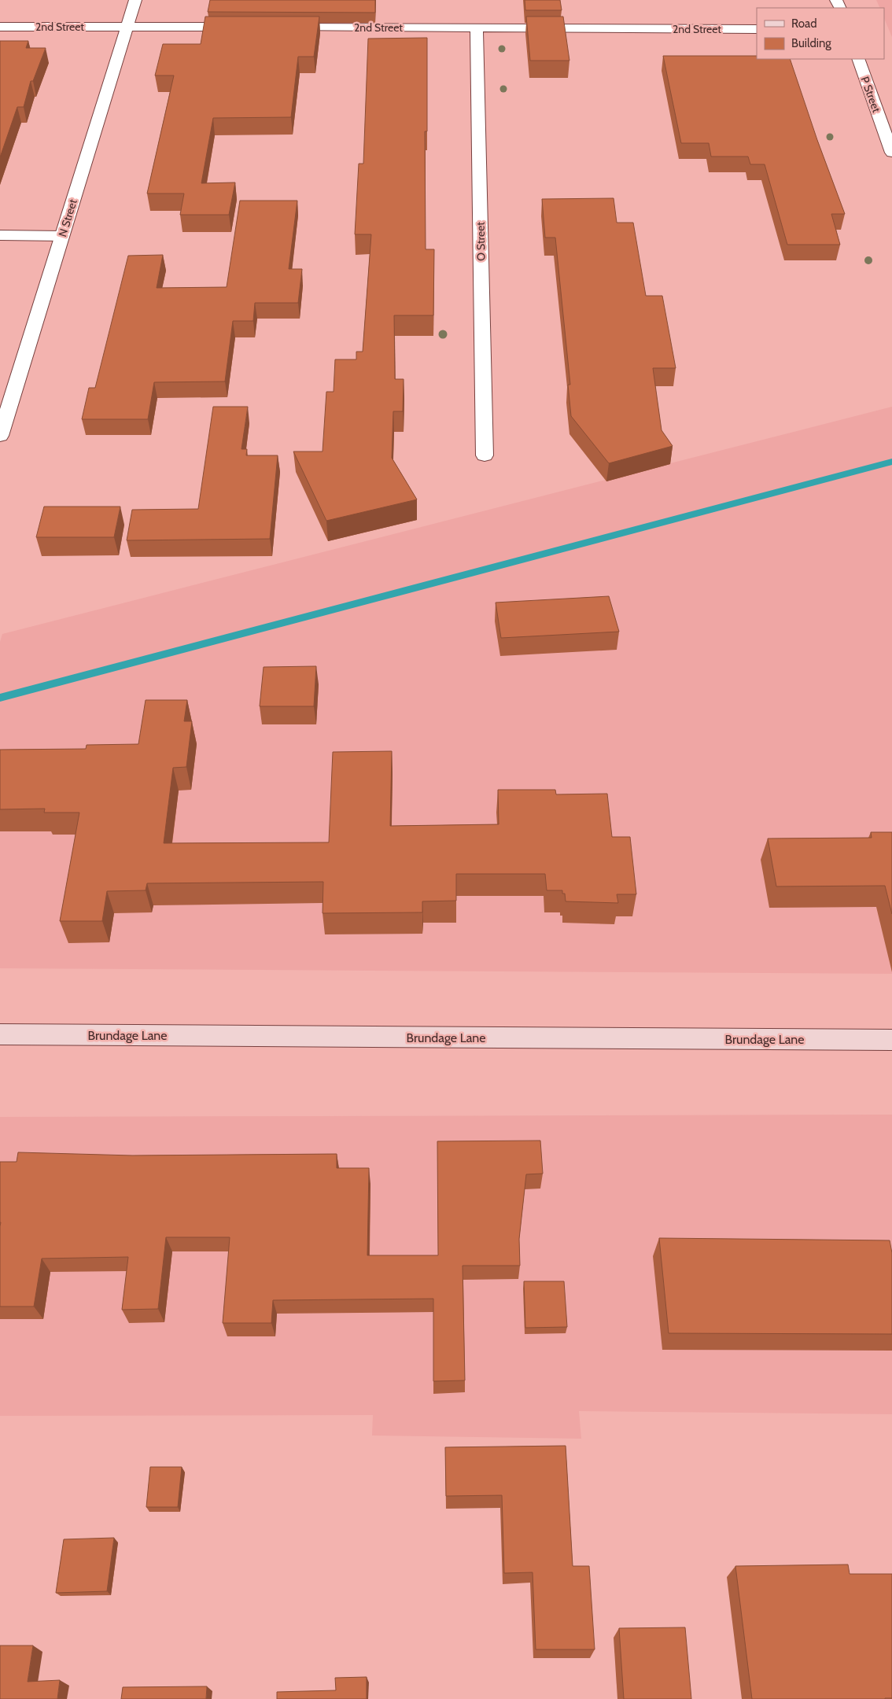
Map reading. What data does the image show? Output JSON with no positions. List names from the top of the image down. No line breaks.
{"streets":{"main road":["Brundage Lane"],"street":["2nd Street","P Street","N Street","O Street"]},"crossings":[["2nd Street","N Street"],["2nd Street","O Street"]],"legend":["Road","Building"]}
